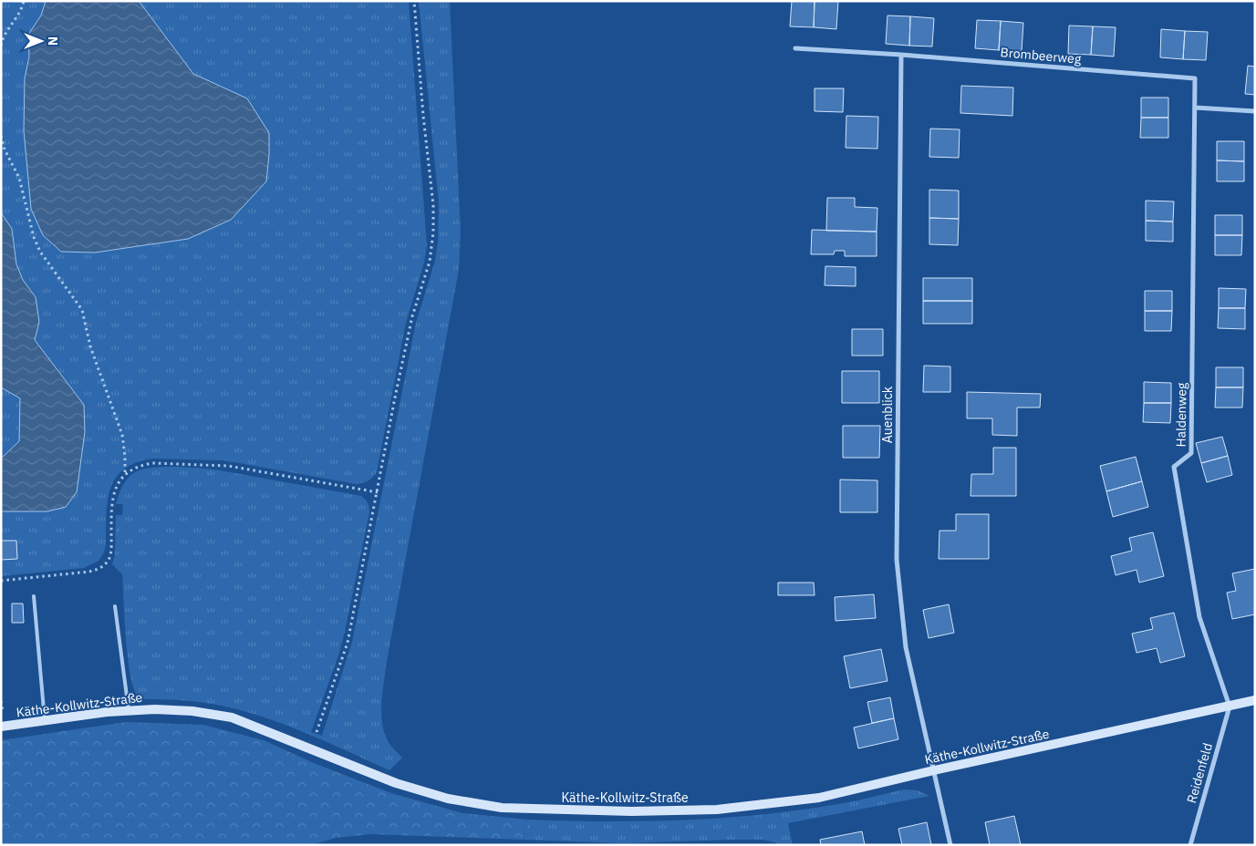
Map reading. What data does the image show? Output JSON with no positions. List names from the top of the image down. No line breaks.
{"streets":{"street":["Brombeerweg","Auenblick","Haldenweg","Käthe-Kollwitz-Straße","Reidenfeld"]},"crossings":[["Brombeerweg","Auenblick"],["Brombeerweg","Haldenweg"],["Auenblick","Käthe-Kollwitz-Straße"],["Haldenweg","Käthe-Kollwitz-Straße"],["Haldenweg","Reidenfeld"],["Käthe-Kollwitz-Straße","Reidenfeld"]],"north":"right"}
